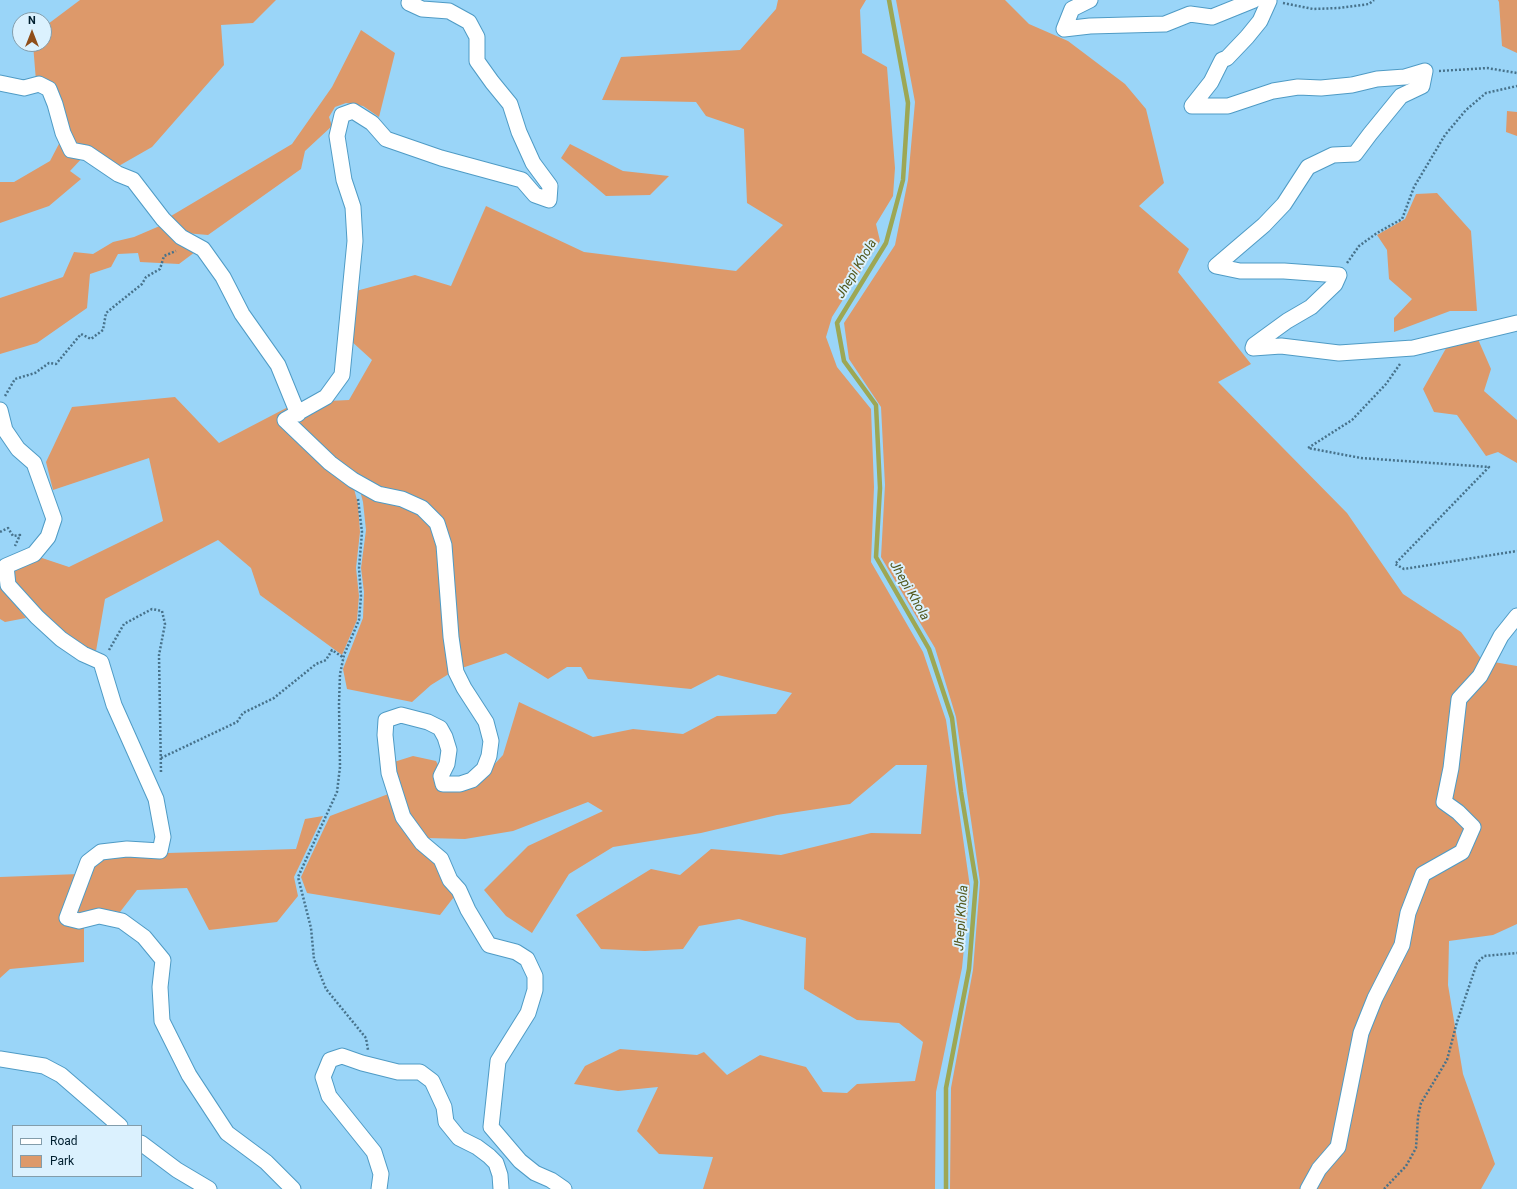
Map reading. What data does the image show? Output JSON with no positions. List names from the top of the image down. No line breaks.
{"water":["Jhepi Khola"],"legend":["Road","Park"],"north":"top"}
